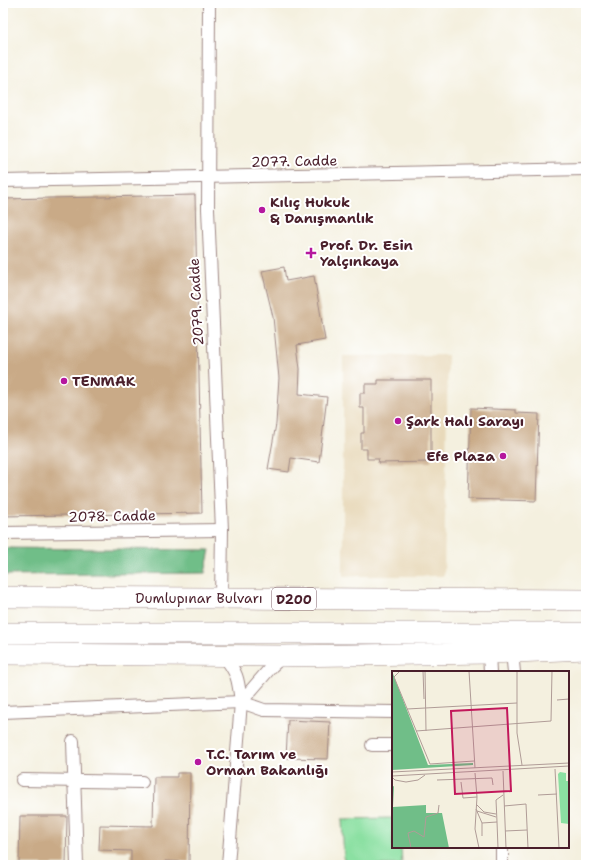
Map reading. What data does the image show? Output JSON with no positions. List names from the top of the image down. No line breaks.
{"streets":{"highway":["Dumlupınar Bulvarı","D200"],"street":["2077. Cadde","2079. Cadde","2078. Cadde"]},"crossings":[["2077. Cadde","2079. Cadde"],["2079. Cadde","2078. Cadde"],["2079. Cadde","Dumlupınar Bulvarı"]],"places":{"other":["Kılıç Hukuk & Danışmanlık","TENMAK","Şark Halı Sarayı","Efe Plaza","T.C. Tarım ve Orman Bakanlığı"],"health":["Prof. Dr. Esin Yalçınkaya"]}}
